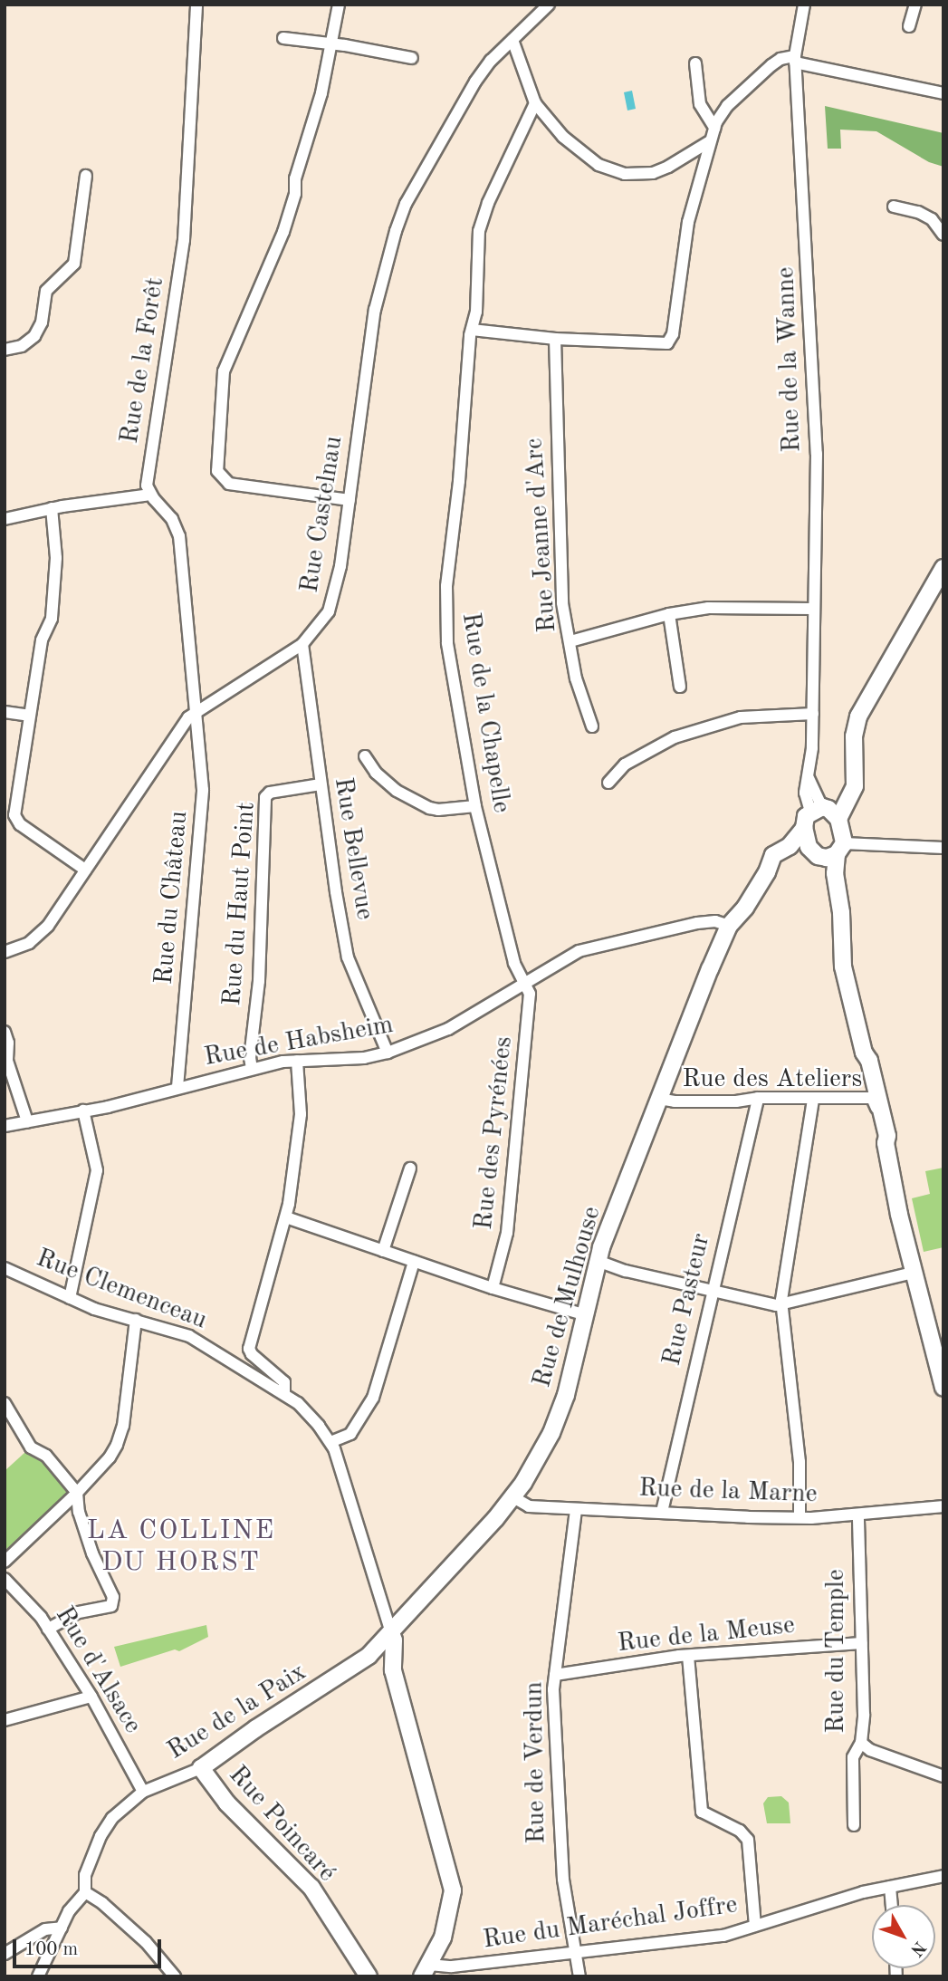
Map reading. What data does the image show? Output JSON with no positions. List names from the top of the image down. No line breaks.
{"streets":{"street":["Rue de la Wanne","Rue de la Forêt","Rue Castelnau","Rue Jeanne d'Arc","Rue de la Chapelle","Rue Bellevue","Rue du Château","Rue du Haut Point","Rue de Habsheim","Rue des Ateliers","Rue des Pyrénées","Rue Clemenceau","Rue de Mulhouse","Rue Pasteur","Rue de la Marne","Rue de la Meuse","Rue du Temple","Rue d'Alsace","Rue de la Paix","Rue de Verdun","Rue Poincaré","Rue du Maréchal Joffre"]},"crossings":[["Rue Castelnau","Rue Bellevue"],["Rue Castelnau","Rue du Château"],["Rue de la Chapelle","Rue de Habsheim"],["Rue de la Chapelle","Rue des Pyrénées"],["Rue Bellevue","Rue du Haut Point"],["Rue Bellevue","Rue de Habsheim"],["Rue du Château","Rue de Habsheim"],["Rue du Haut Point","Rue de Habsheim"],["Rue de Habsheim","Rue des Pyrénées"],["Rue de Habsheim","Rue de Mulhouse"],["Rue des Ateliers","Rue de Mulhouse"],["Rue des Ateliers","Rue Pasteur"],["Rue Clemenceau","Rue de Mulhouse"],["Rue Clemenceau","Rue de la Paix"],["Rue de Mulhouse","Rue de la Marne"],["Rue de Mulhouse","Rue de la Paix"],["Rue Pasteur","Rue de la Marne"],["Rue de la Marne","Rue du Temple"],["Rue de la Marne","Rue de Verdun"],["Rue de la Meuse","Rue du Temple"],["Rue de la Meuse","Rue de Verdun"],["Rue d'Alsace","Rue de la Paix"],["Rue de la Paix","Rue Poincaré"],["Rue de Verdun","Rue du Maréchal Joffre"]],"districts":["LA COLLINE DU HORST"],"scale_bar":"100 m","north":"bottom right"}
